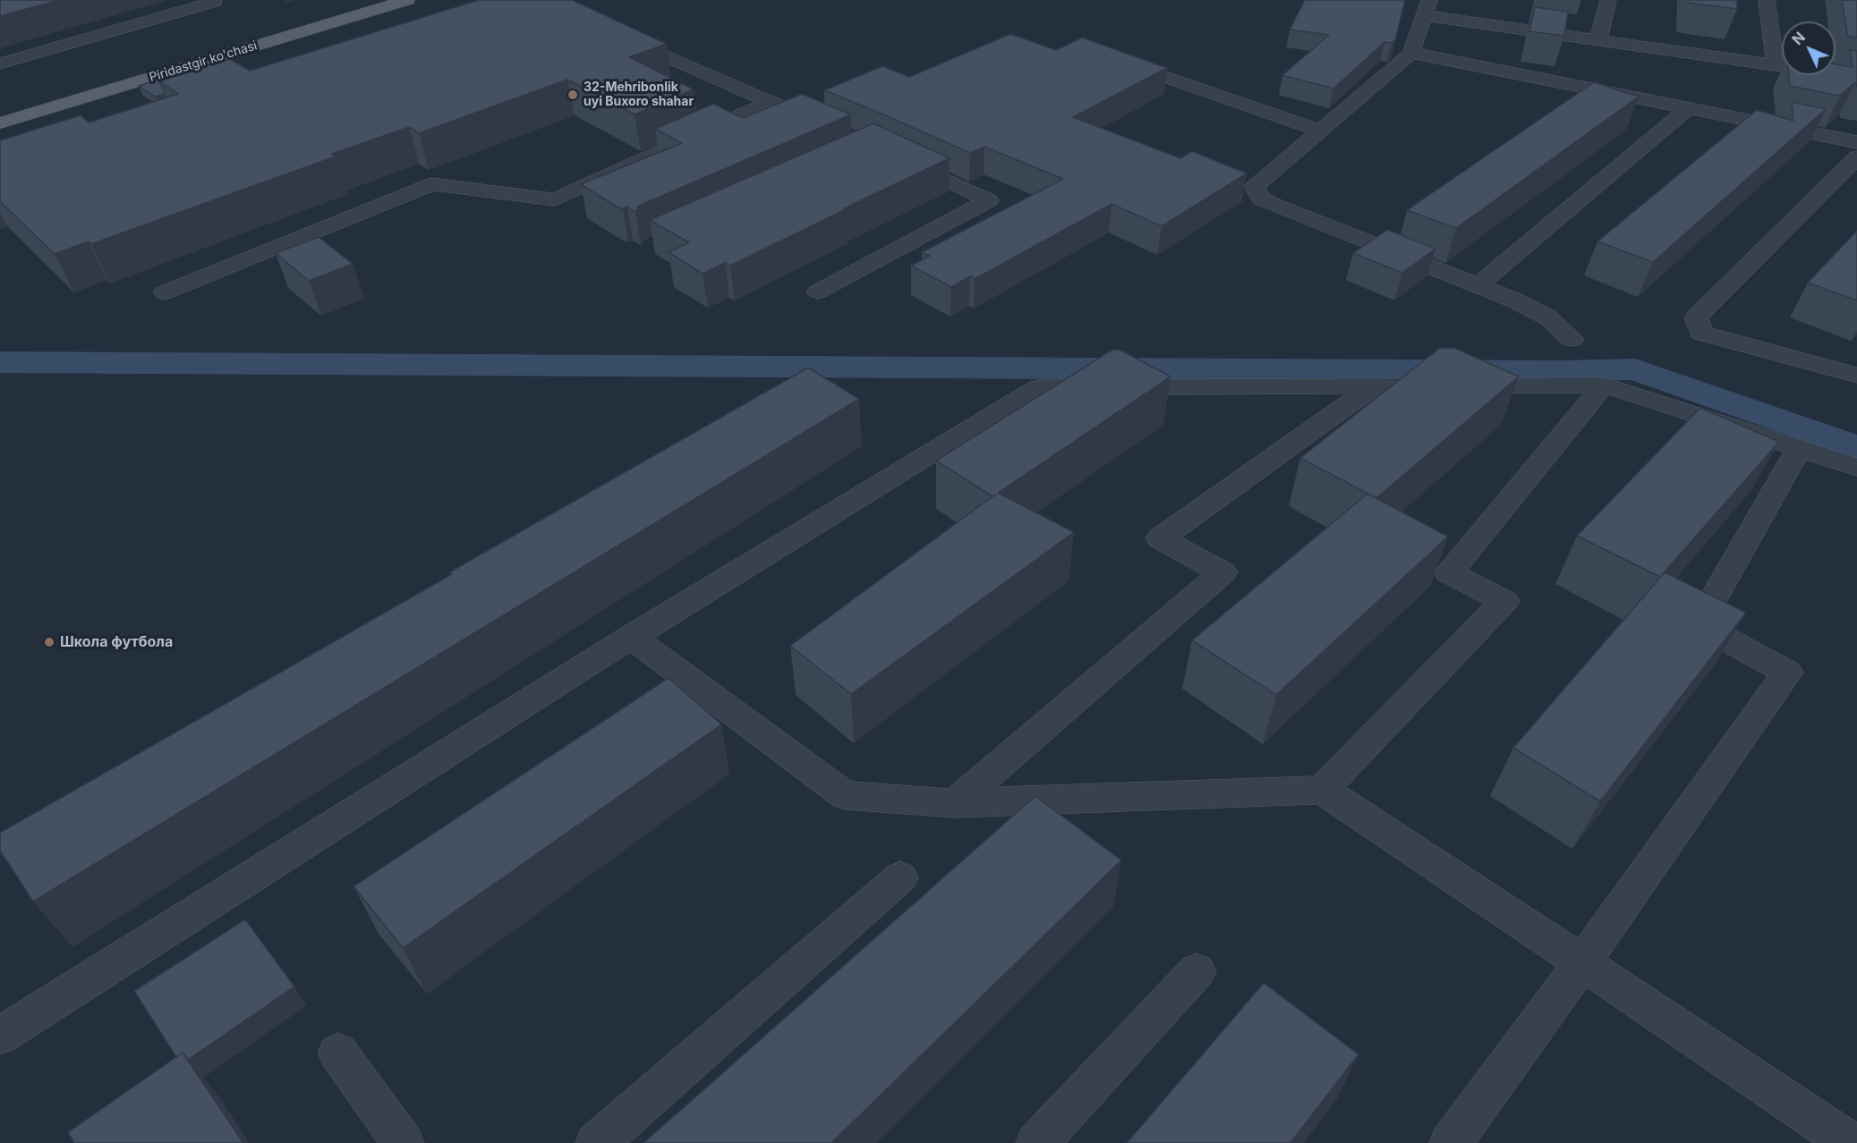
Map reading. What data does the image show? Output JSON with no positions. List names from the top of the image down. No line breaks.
{"streets":{"main road":["Piridastgir ko'chasi"]},"places":["32-Mehribonlik uyi Buxoro shahar","Школа футбола"],"north":"top left"}
